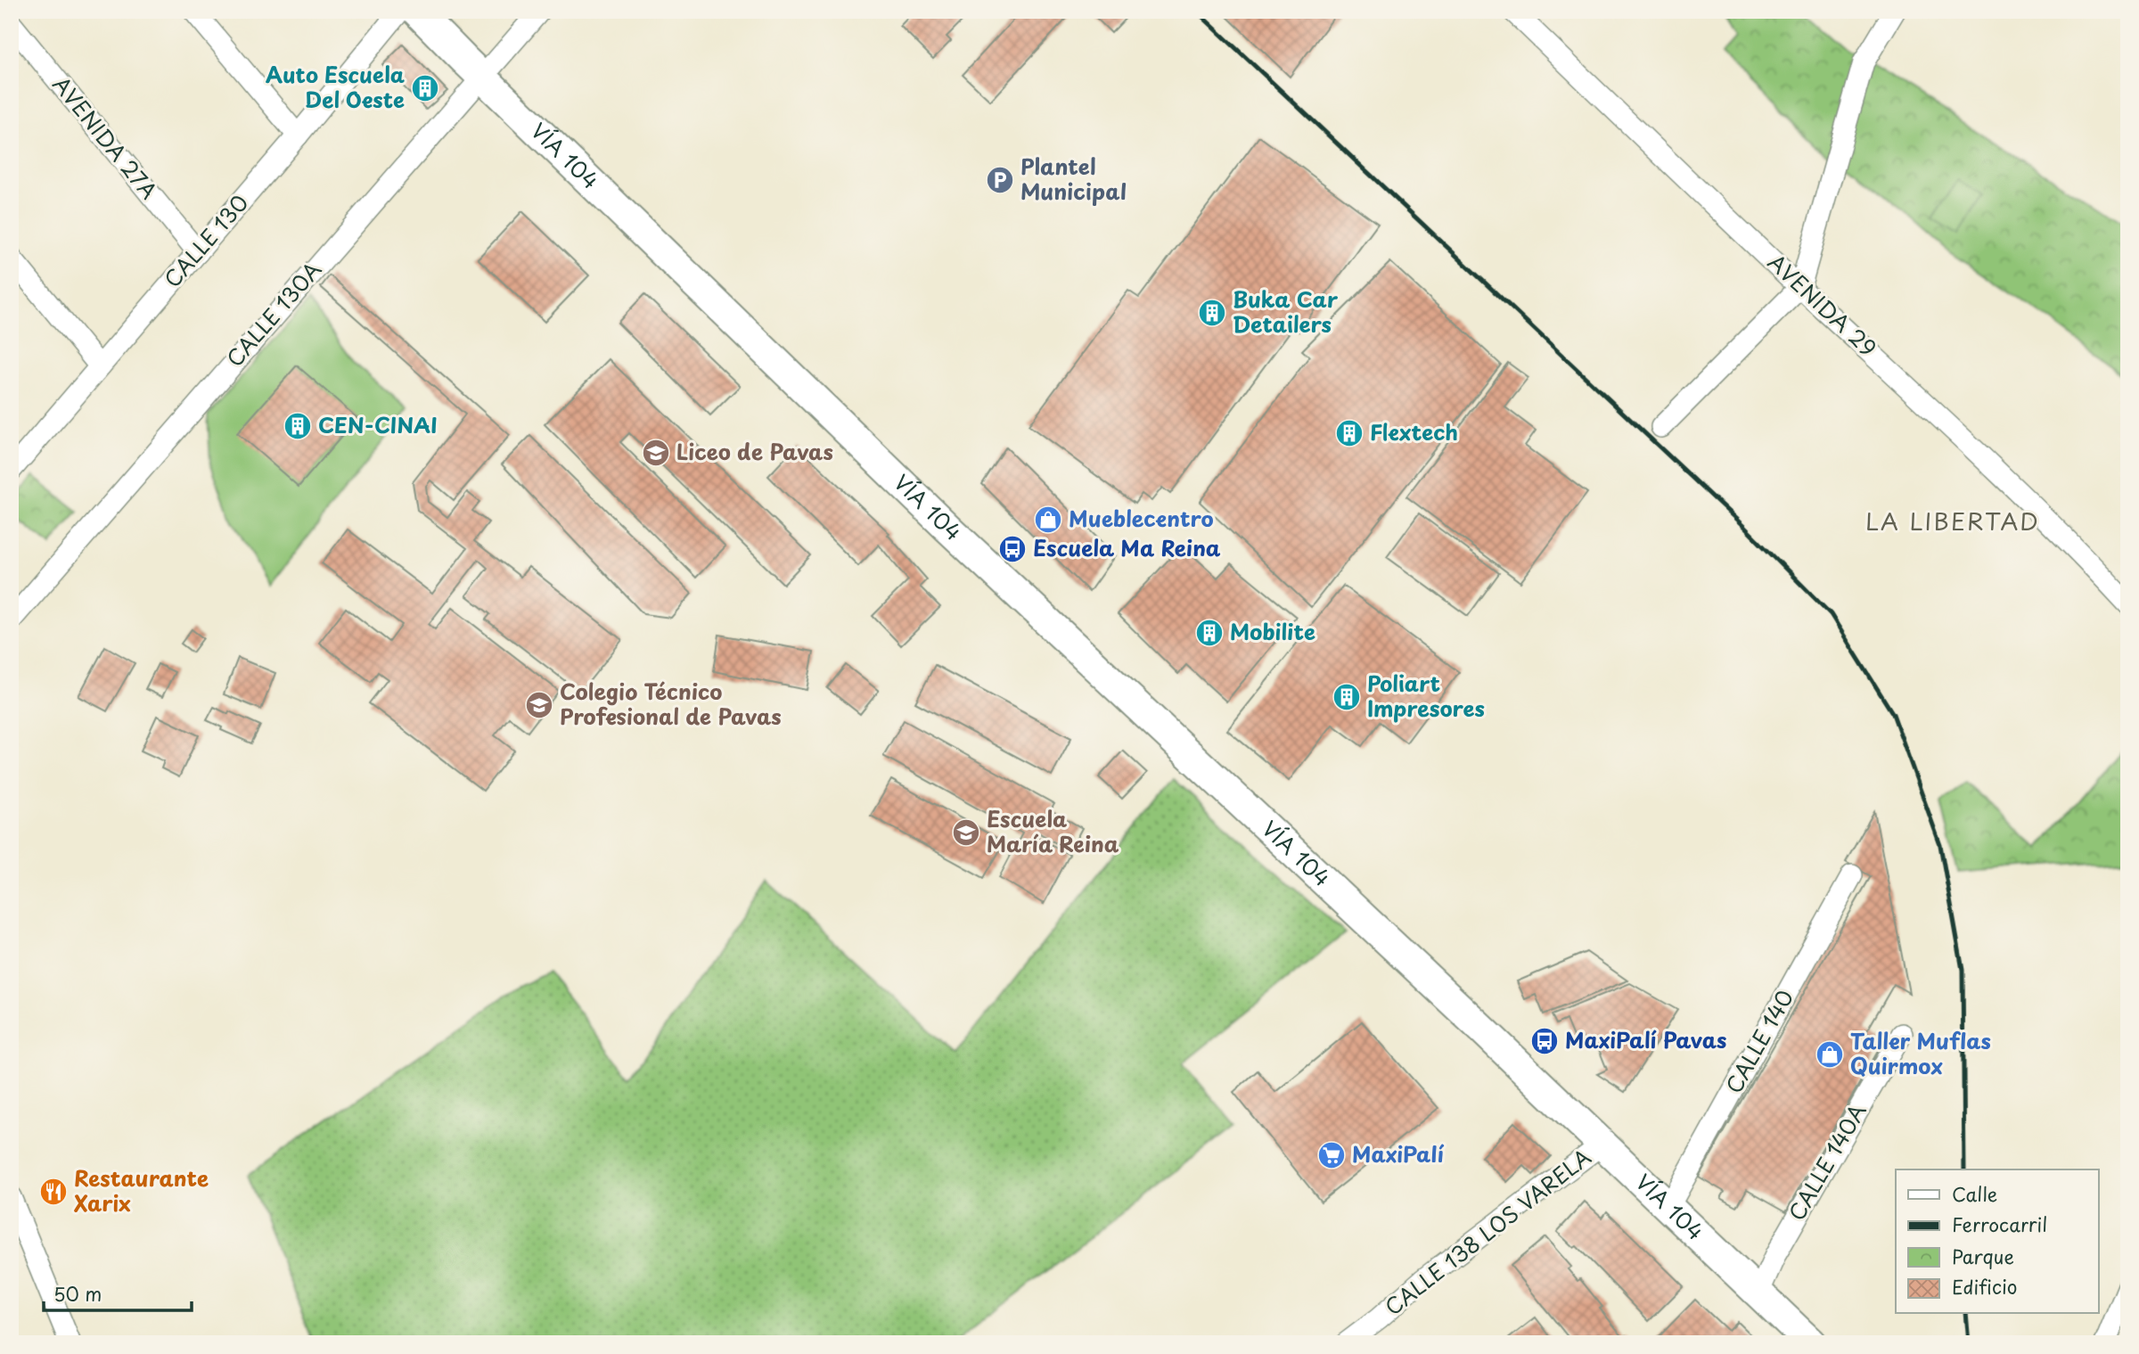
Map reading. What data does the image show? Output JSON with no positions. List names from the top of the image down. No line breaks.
{"streets":{"main road":["VÍA 104"],"street":["AVENIDA 27A","CALLE 130","AVENIDA 29","CALLE 130A","CALLE 140","CALLE 140A","CALLE 138 LOS VARELA"]},"crossings":[["AVENIDA 27A","CALLE 130"],["VÍA 104","CALLE 130A"],["VÍA 104","CALLE 140"],["VÍA 104","CALLE 140A"],["VÍA 104","CALLE 138 LOS VARELA"]],"districts":["LA LIBERTAD"],"places":{"building":["Auto Escuela Del Oeste","Buka Car Detailers","CEN-CINAI","Flextech","Mobilite","Poliart Impresores"],"parking":["Plantel Municipal"],"school or university":["Liceo de Pavas","Colegio Técnico Profesional de Pavas","Escuela María Reina"],"shop":["Mueblecentro","Taller Muflas Quirmox"],"bus stop":["Escuela Ma Reina","MaxiPalí Pavas"],"supermarket":["MaxiPalí"],"restaurant":["Restaurante Xarix"]},"legend":["Calle","Ferrocarril","Parque","Edificio"],"scale_bar":"50 m"}
